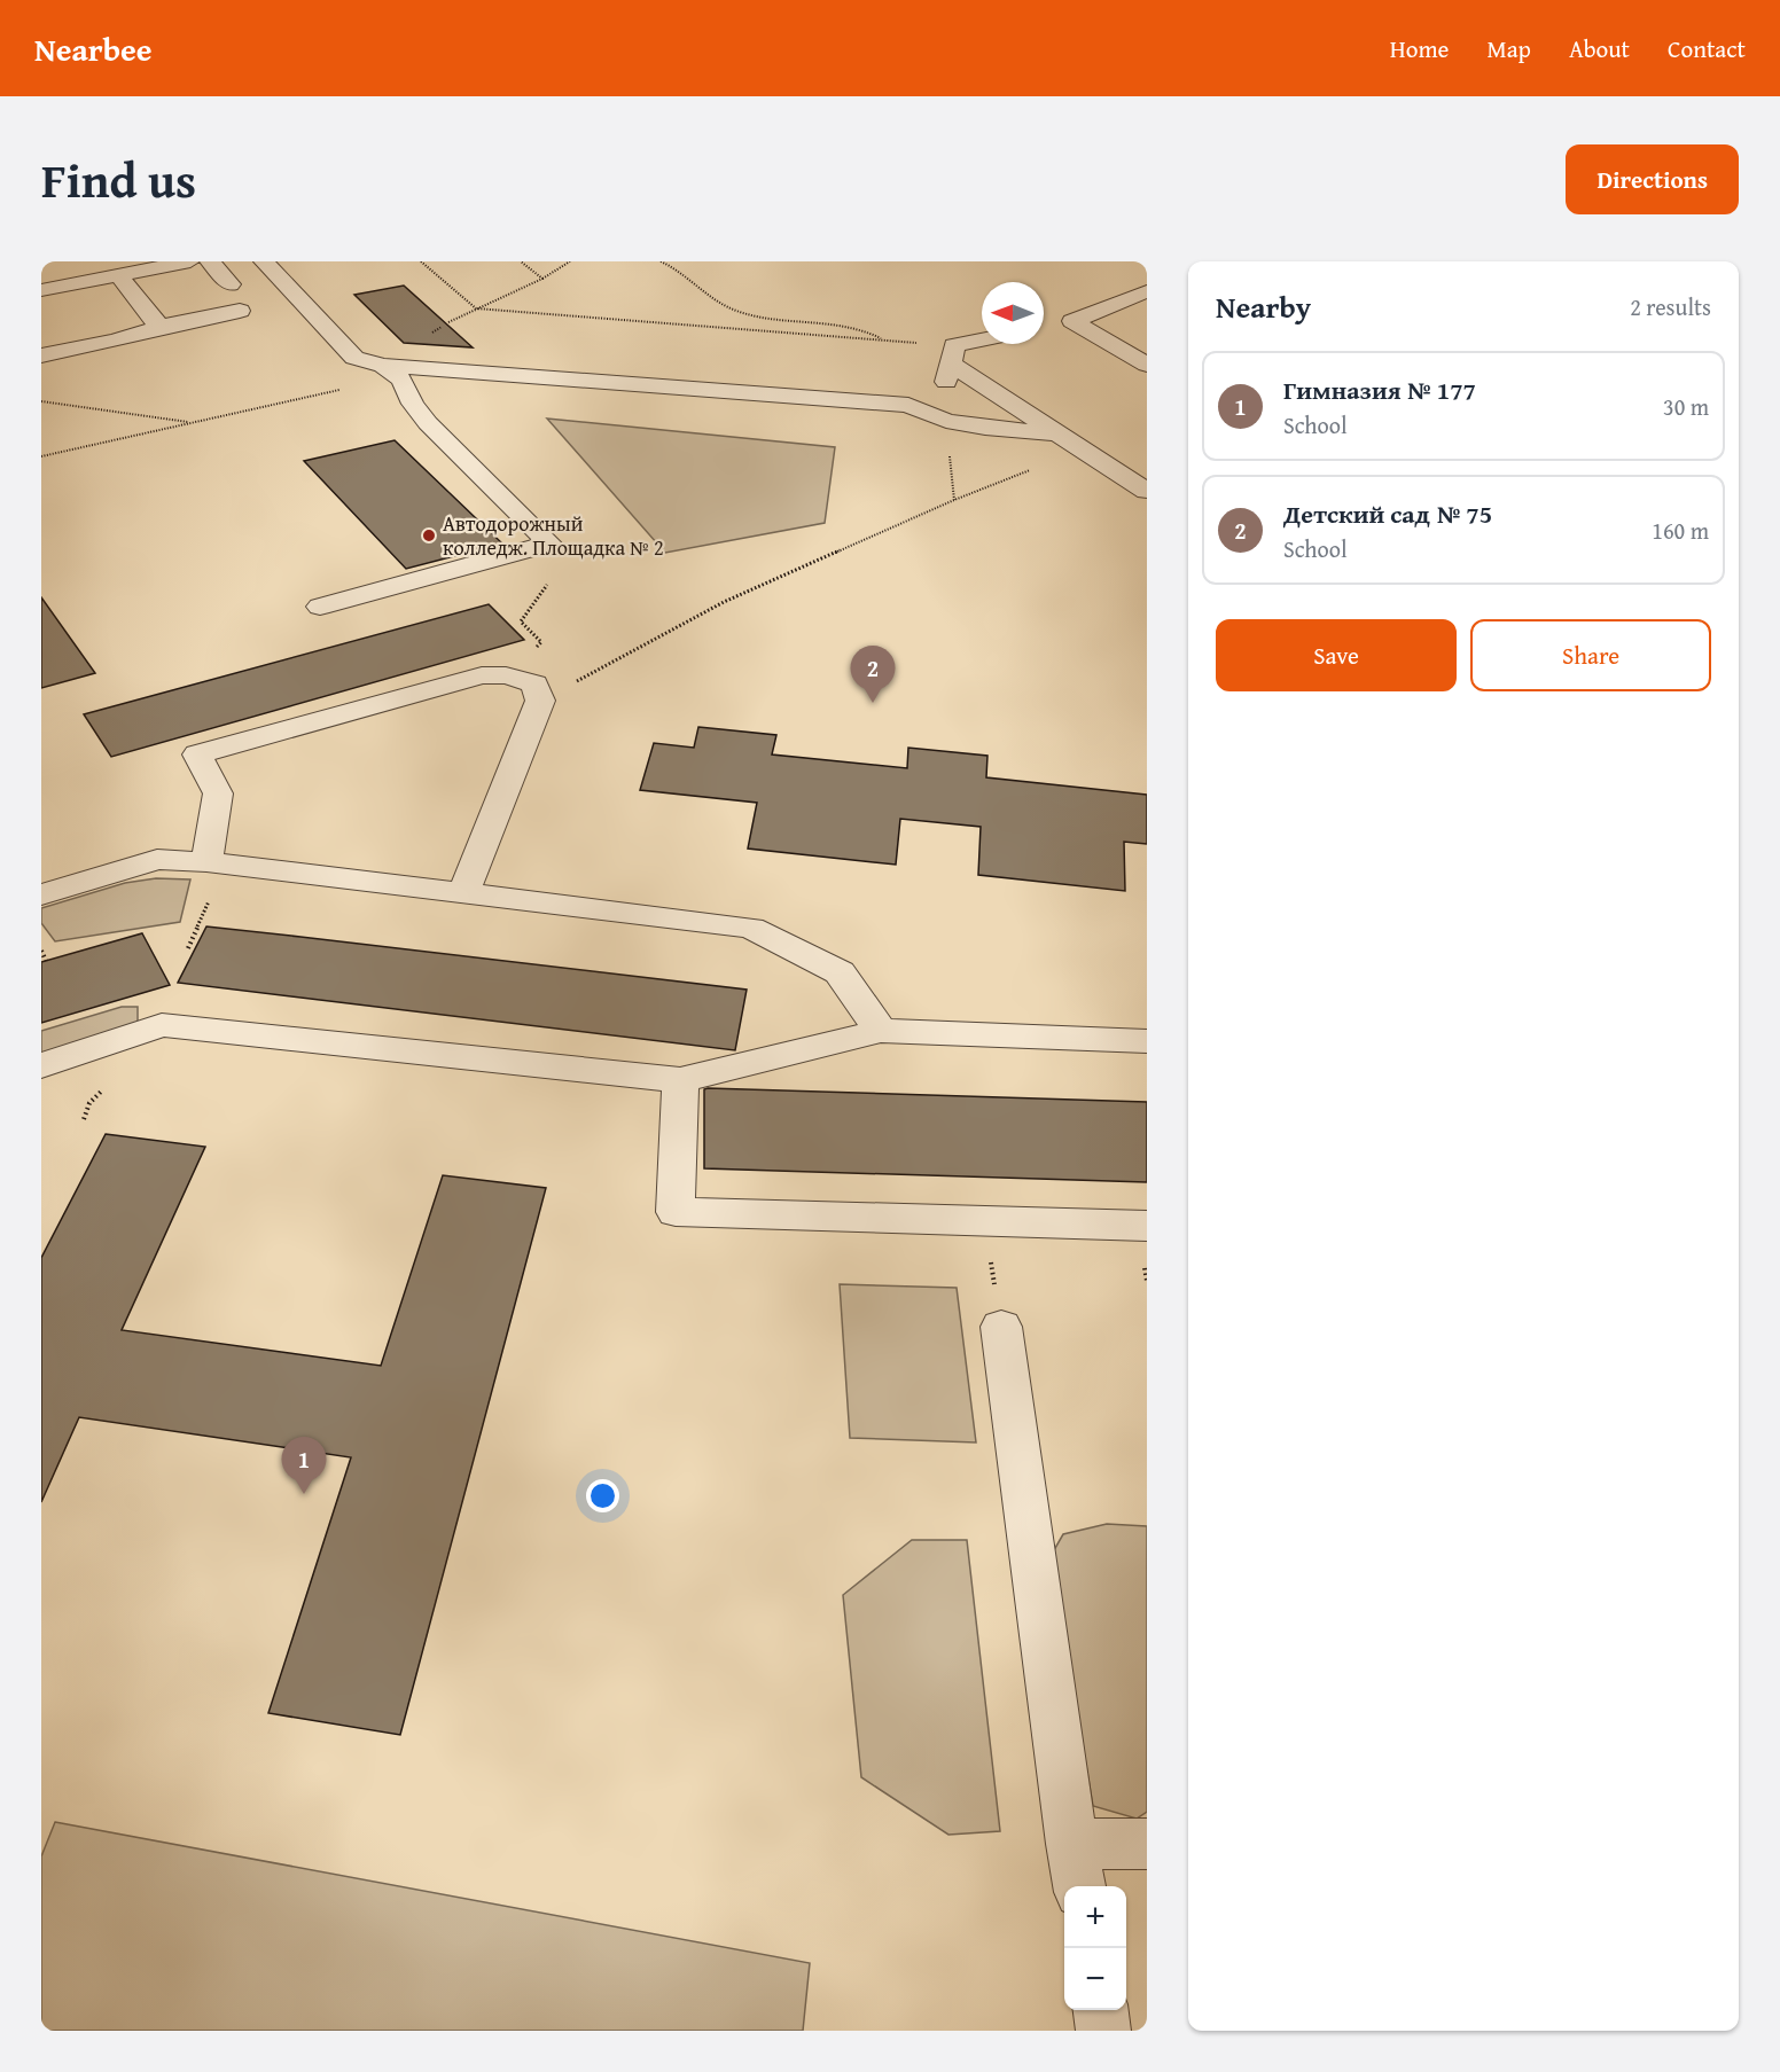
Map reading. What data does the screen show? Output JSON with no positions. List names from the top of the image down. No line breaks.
{"places":["Автодорожный колледж. Площадка № 2"],"north":"left","page":{"header":"Nearbee","nav":["Home","Map","About","Contact"],"title":"Find us","buttons":["Directions",["Save","Share"]],"heading":["Nearby","2 results"],"list":[{"mark":"1","name":"Гимназия № 177","note":"School","value":"30 m"},{"mark":"2","name":"Детский сад № 75","note":"School","value":"160 m"}],"pins":["2","1"],"map_buttons":["+","−"]}}
